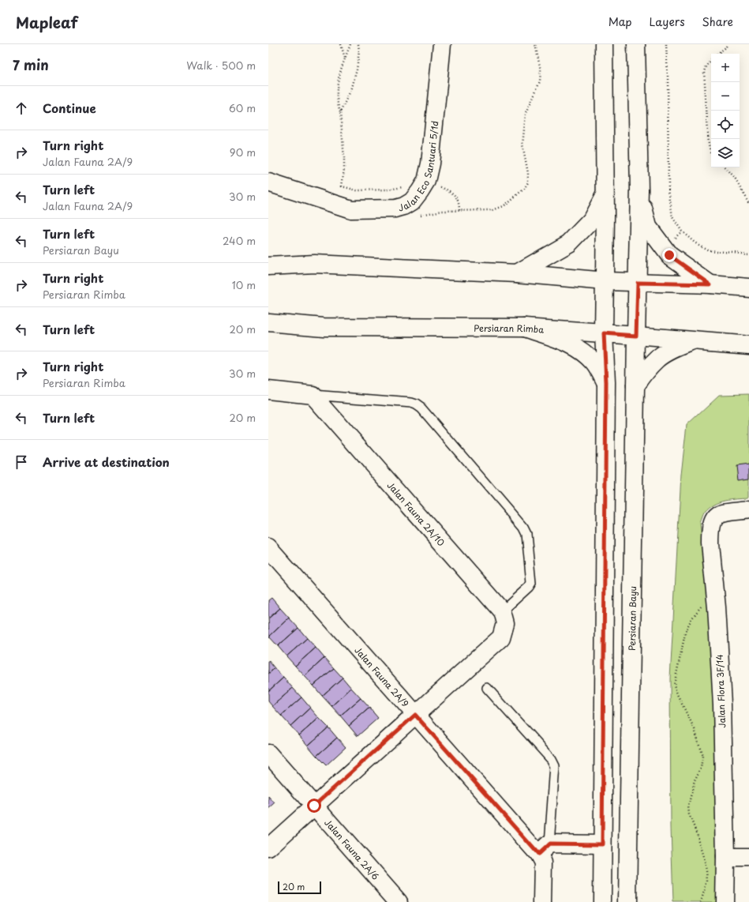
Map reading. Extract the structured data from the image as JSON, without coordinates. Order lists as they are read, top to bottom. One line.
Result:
{"streets":{"street":["Jalan Eco Santuari 5/1d","Persiaran Rimba","Jalan Fauna 2A/10","Persiaran Bayu","Jalan Fauna 2A/9","Jalan Flora 3F/14","Jalan Fauna 2A/6"]},"crossings":[["Persiaran Rimba","Persiaran Bayu"]],"scale_bar":"20 m","page":{"header":"Mapleaf","nav":["Map","Layers","Share"],"heading":["7 min","Walk · 500 m"],"map_buttons":["+","−"],"list":[["Continue","60 m"],["Turn right","Jalan Fauna 2A/9","90 m"],["Turn left","Jalan Fauna 2A/9","30 m"],["Turn left","Persiaran Bayu","240 m"],["Turn right","Persiaran Rimba","10 m"],["Turn left","20 m"],["Turn right","Persiaran Rimba","30 m"],["Turn left","20 m"],"Arrive at destination"],"scale":"20 m"}}
